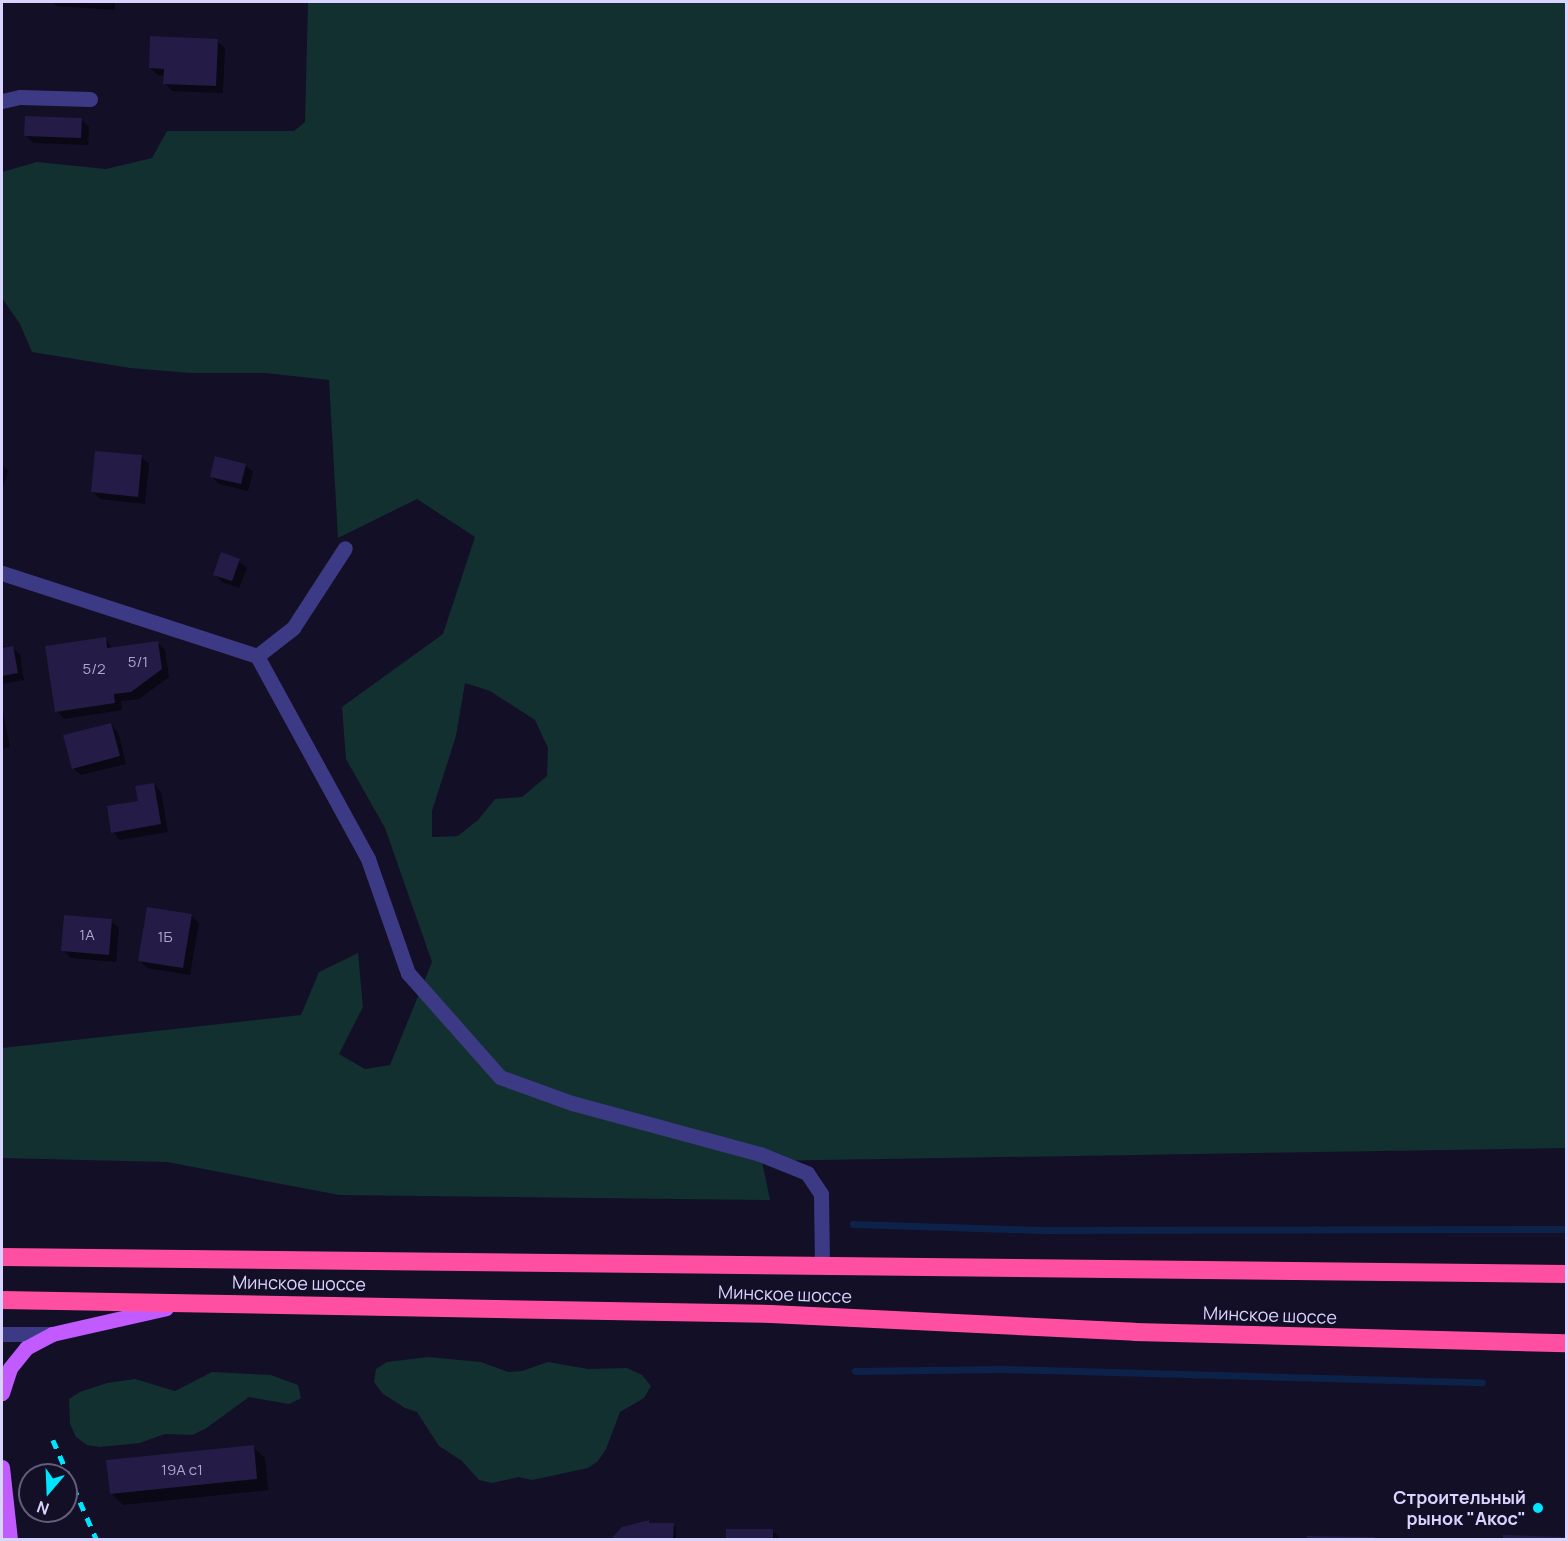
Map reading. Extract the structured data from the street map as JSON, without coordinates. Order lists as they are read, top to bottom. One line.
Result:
{"streets":{"highway":["Минское шоссе"]},"places":["Строительный рынок \"Акос\""],"house_numbers":["5/1","5/2","1А","1Б","19А с1"],"north":"bottom"}
